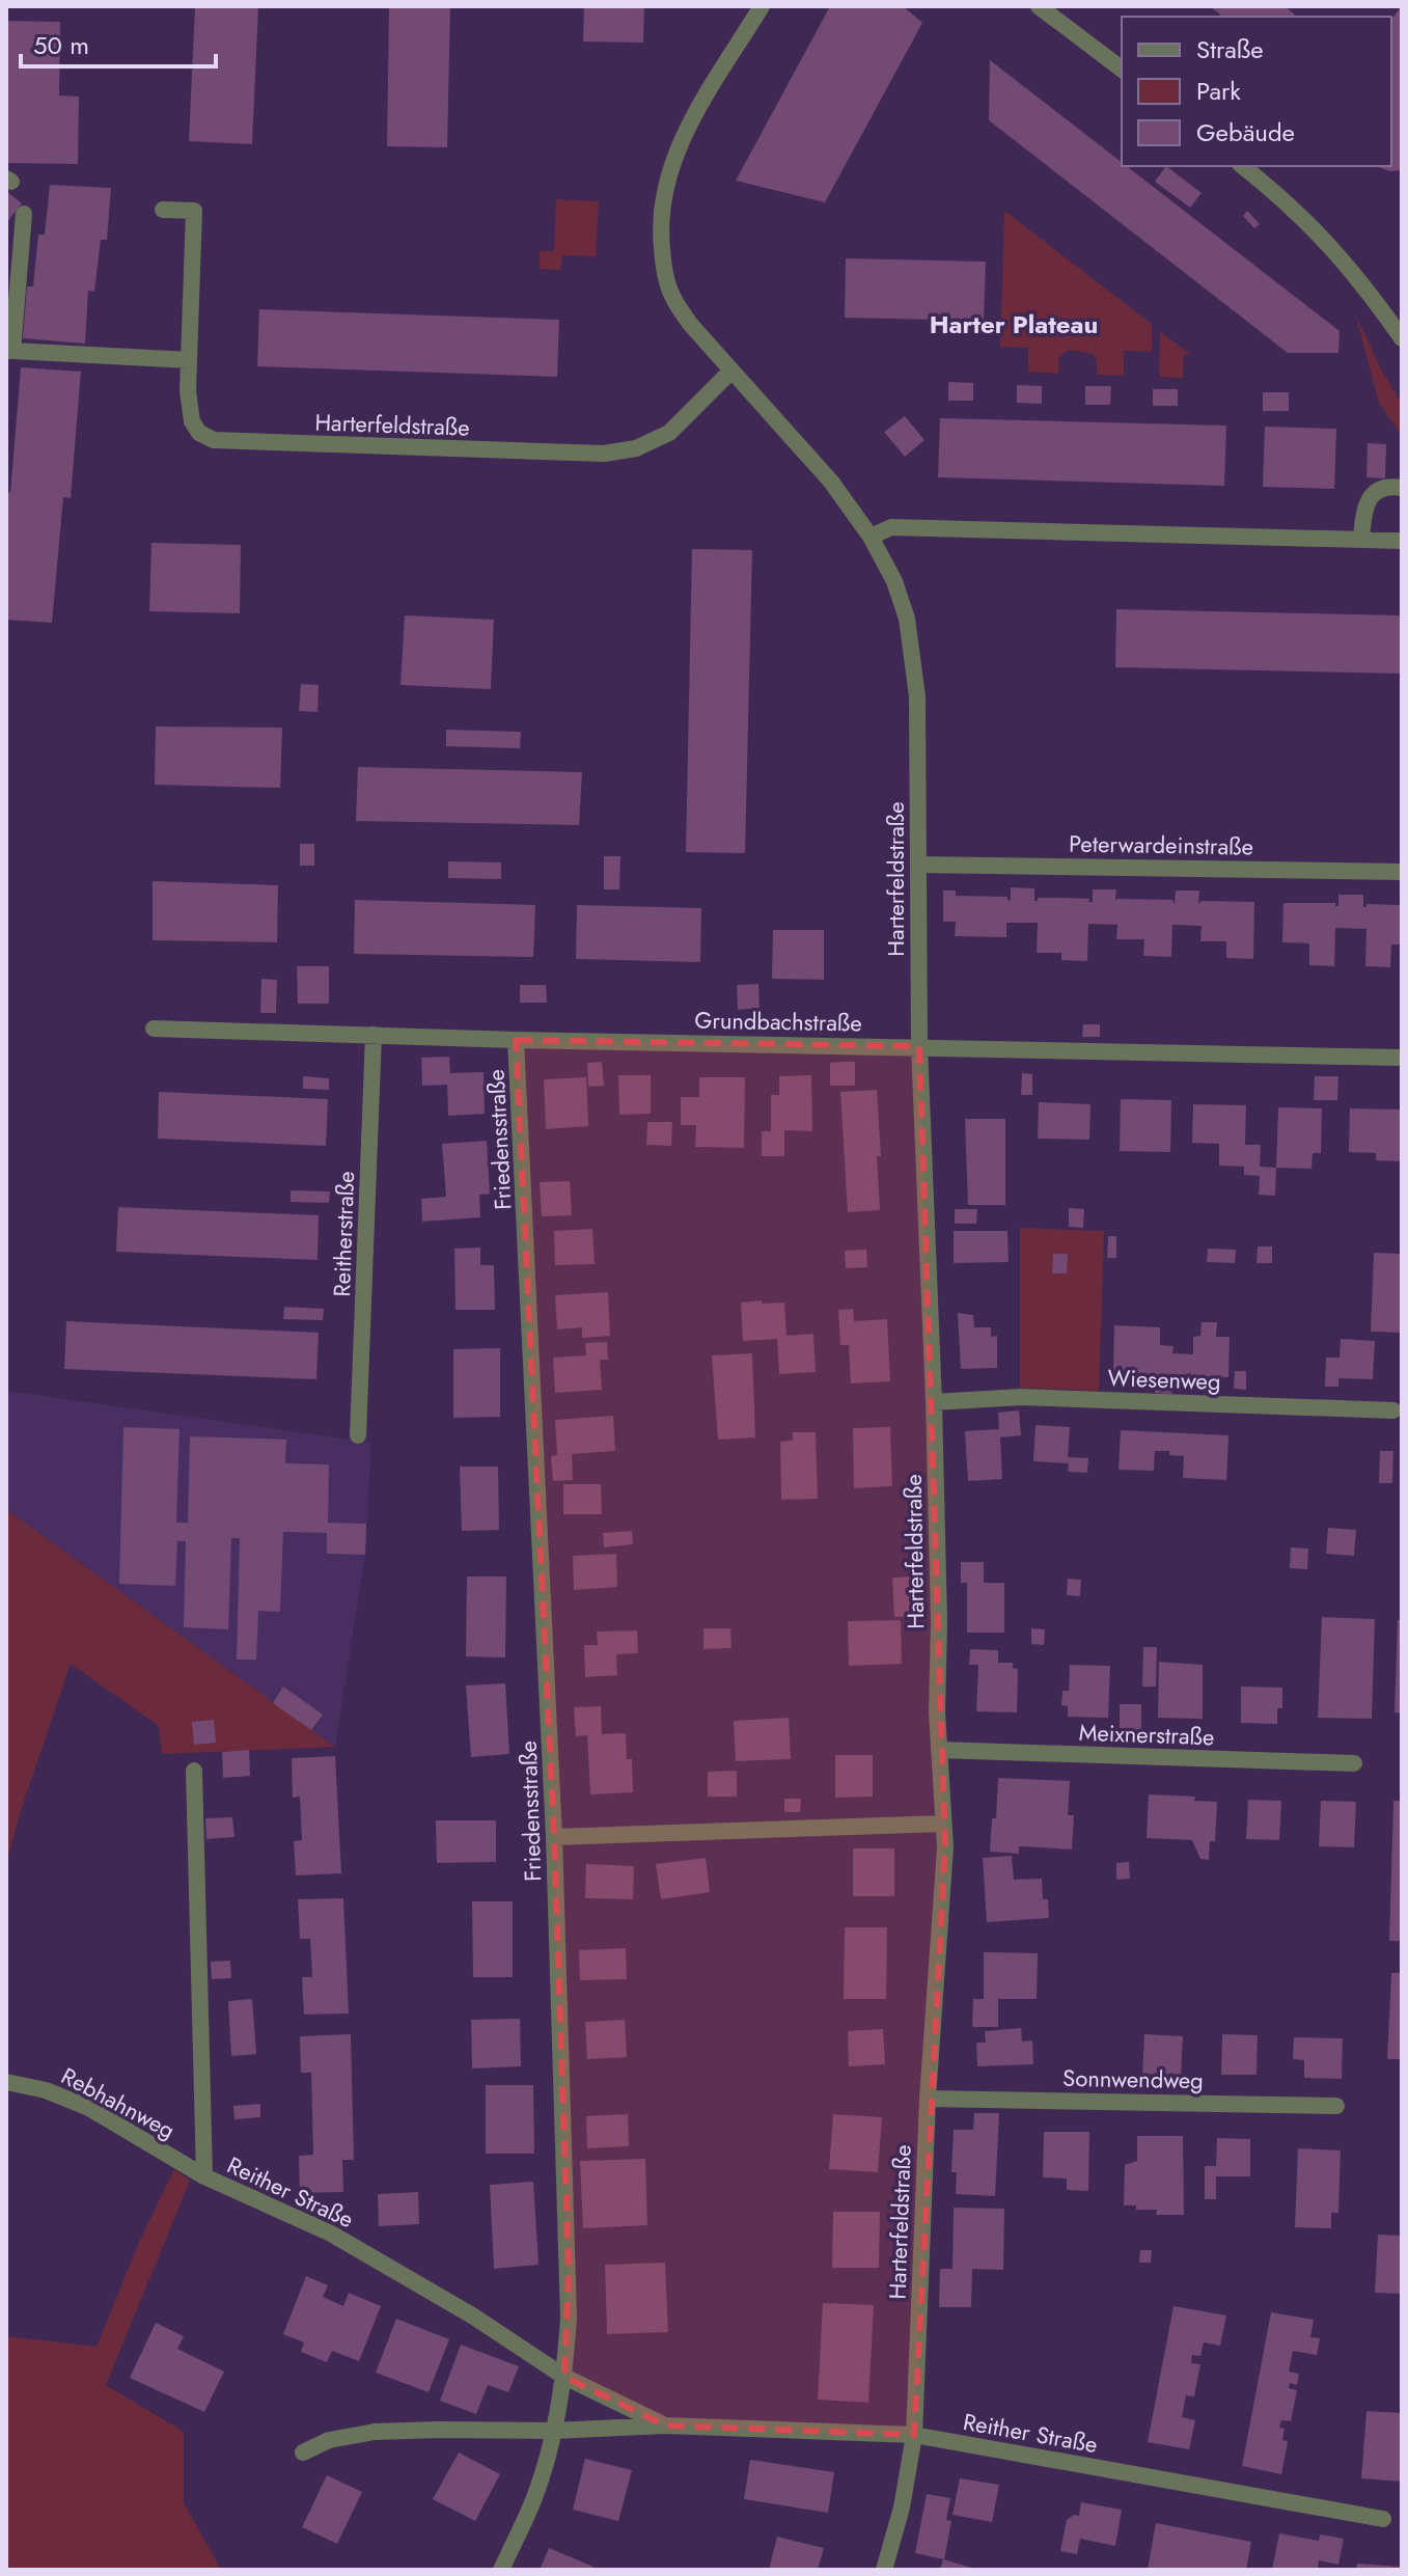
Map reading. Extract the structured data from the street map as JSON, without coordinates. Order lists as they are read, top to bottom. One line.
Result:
{"streets":{"street":["Harterfeldstraße","Peterwardeinstraße","Grundbachstraße","Friedensstraße","Reitherstraße","Wiesenweg","Meixnerstraße","Sonnwendweg","Rebhahnweg","Reither Straße"]},"crossings":[["Harterfeldstraße","Peterwardeinstraße"],["Harterfeldstraße","Grundbachstraße"],["Harterfeldstraße","Wiesenweg"],["Harterfeldstraße","Meixnerstraße"],["Harterfeldstraße","Sonnwendweg"],["Harterfeldstraße","Reither Straße"],["Grundbachstraße","Friedensstraße"],["Grundbachstraße","Reitherstraße"],["Friedensstraße","Reither Straße"],["Rebhahnweg","Reither Straße"]],"districts":["Harter Plateau"],"legend":["Straße","Park","Gebäude"],"scale_bar":"50 m"}
